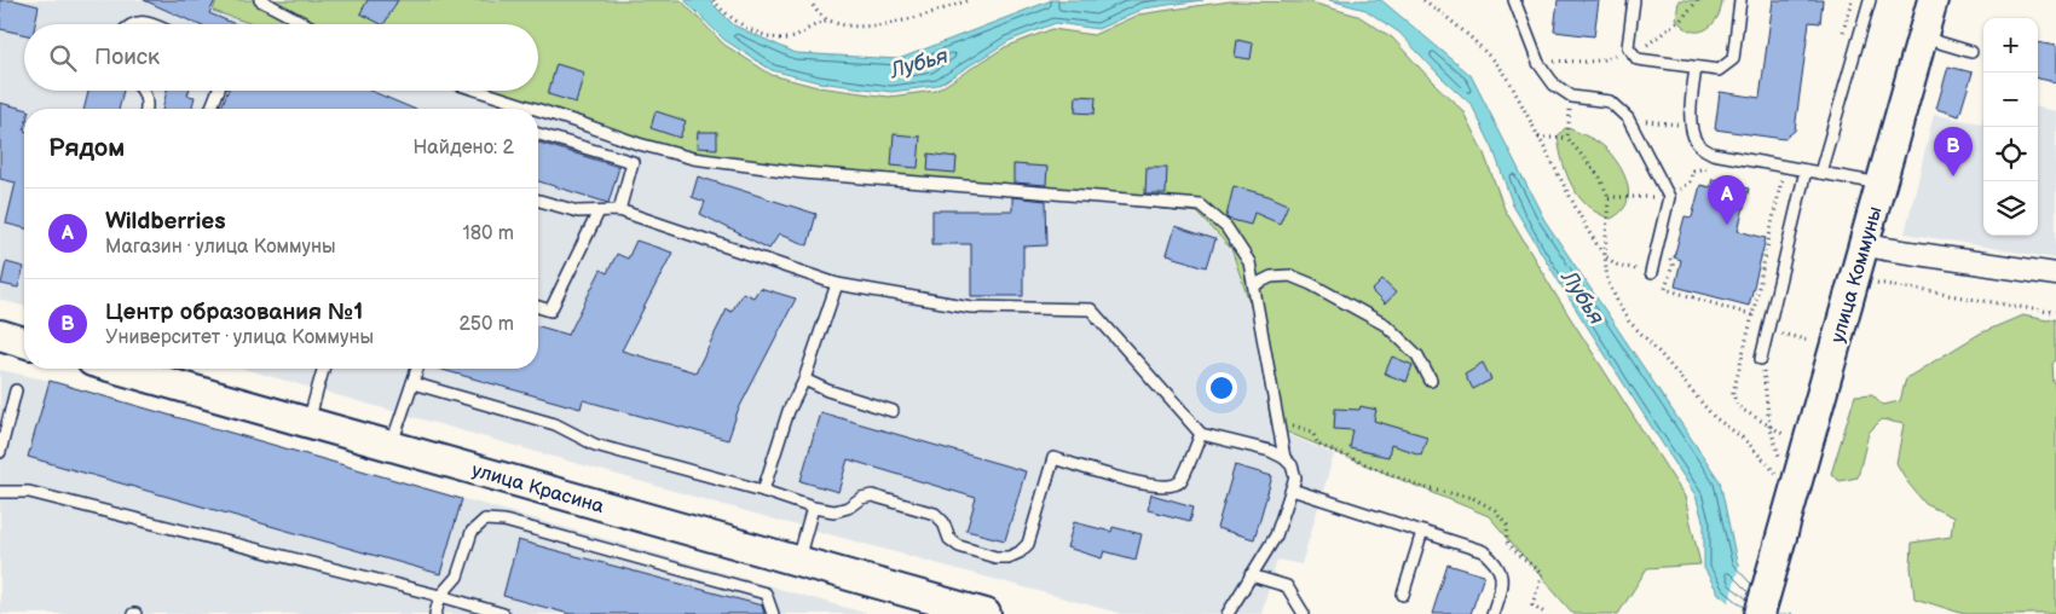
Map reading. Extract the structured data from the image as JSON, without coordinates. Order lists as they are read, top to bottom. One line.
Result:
{"streets":{"main road":["улица Коммуны","улица Красина"]},"water":["Лубья"],"page":{"map_buttons":["+","−"],"search":"Поиск","heading":["Рядом","Найдено: 2"],"pins":["B","A"],"list":[{"mark":"A","name":"Wildberries","note":"Магазин · улица Коммуны","value":"180 m"},{"mark":"B","name":"Центр образования №1","note":"Университет · улица Коммуны","value":"250 m"}]}}
